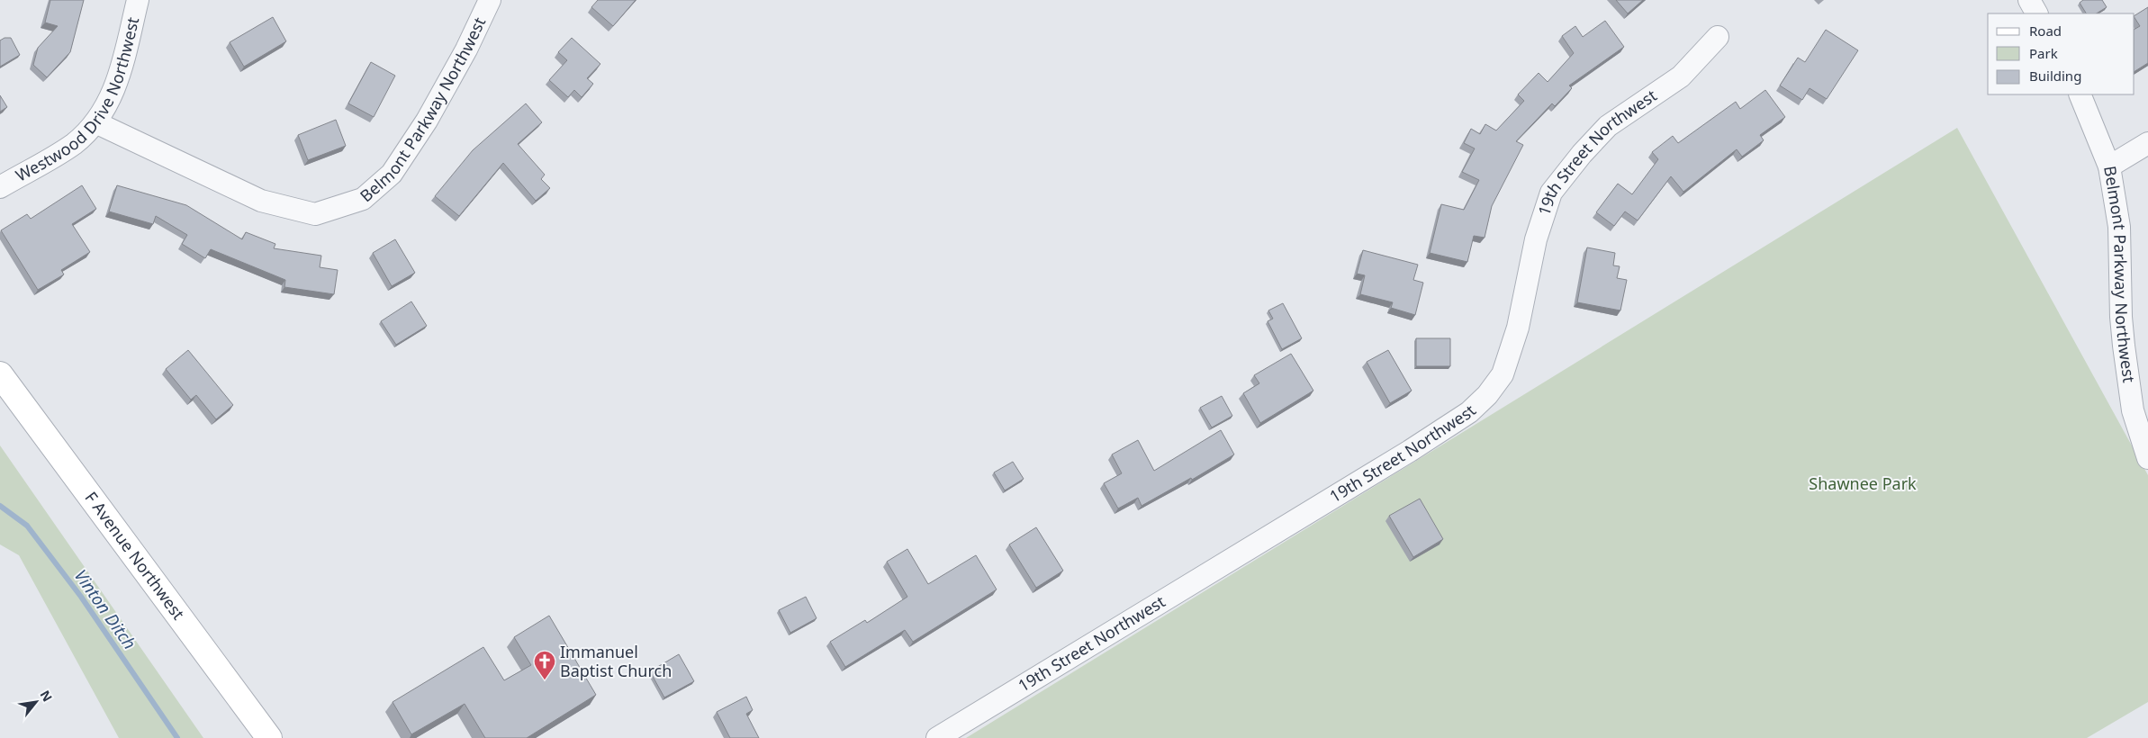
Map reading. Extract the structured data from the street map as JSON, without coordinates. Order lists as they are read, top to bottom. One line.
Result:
{"streets":{"main road":["F Avenue Northwest"],"street":["Westwood Drive Northwest","Belmont Parkway Northwest","19th Street Northwest"]},"crossings":[["Westwood Drive Northwest","Belmont Parkway Northwest"]],"water":["Vinton Ditch"],"parks":["Shawnee Park"],"places":{"church":["Immanuel Baptist Church"]},"legend":["Road","Park","Building"],"north":"top right"}
